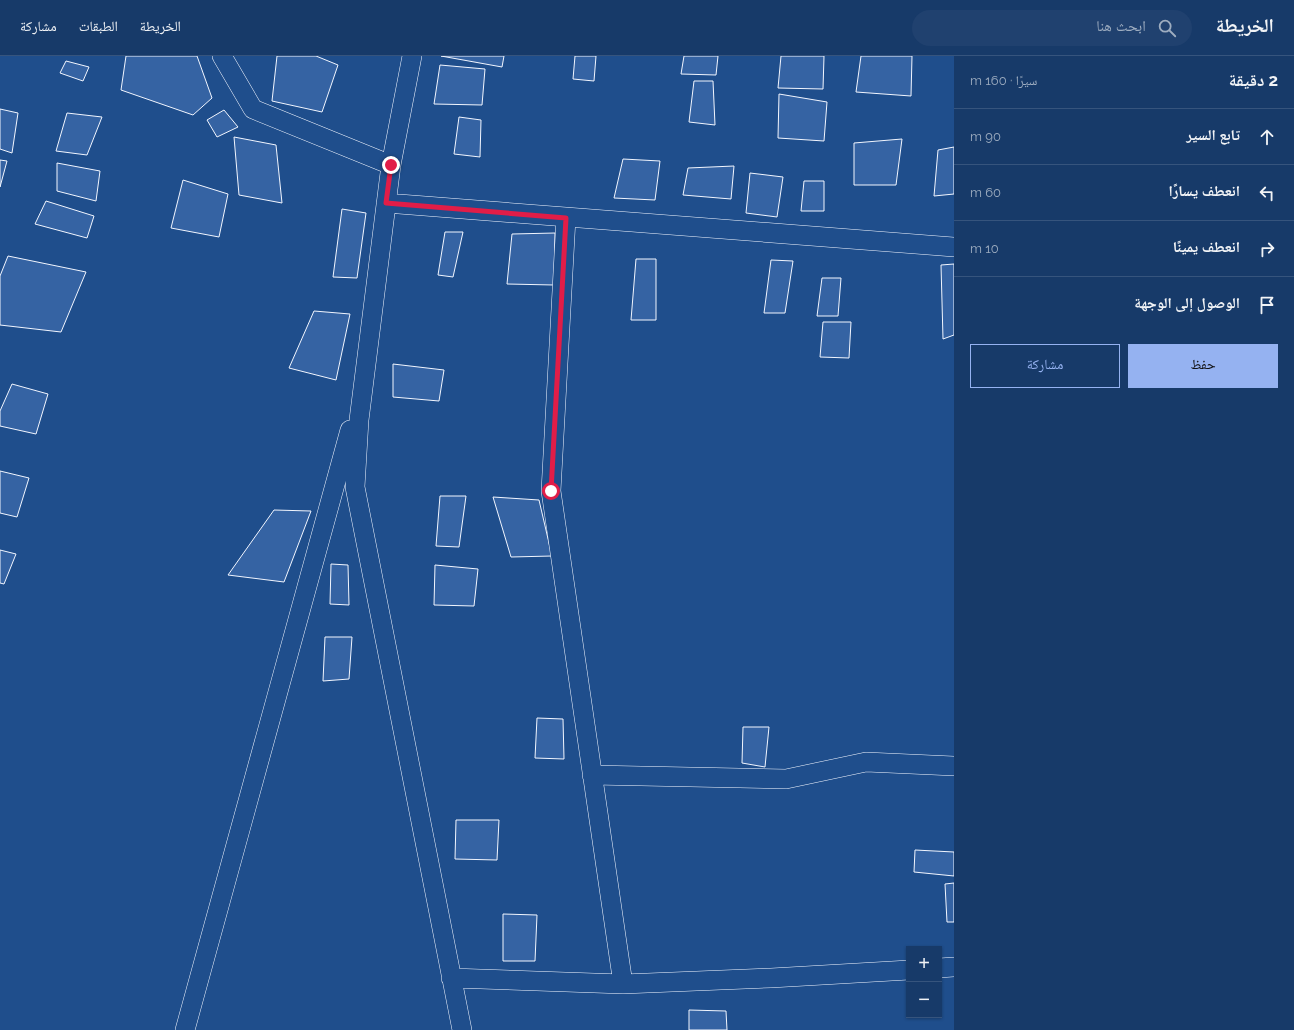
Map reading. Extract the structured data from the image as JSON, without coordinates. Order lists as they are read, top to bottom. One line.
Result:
{"page":{"header":"الخريطة","search":"ابحث هنا","nav":["الخريطة","الطبقات","مشاركة"],"heading":["2 دقيقة","سيرًا · 160 m"],"list":[["تابع السير","90 m"],["انعطف يسارًا","60 m"],["انعطف يمينًا","10 m"],"الوصول إلى الوجهة"],"buttons":["حفظ","مشاركة"],"map_buttons":["+","−"]}}
